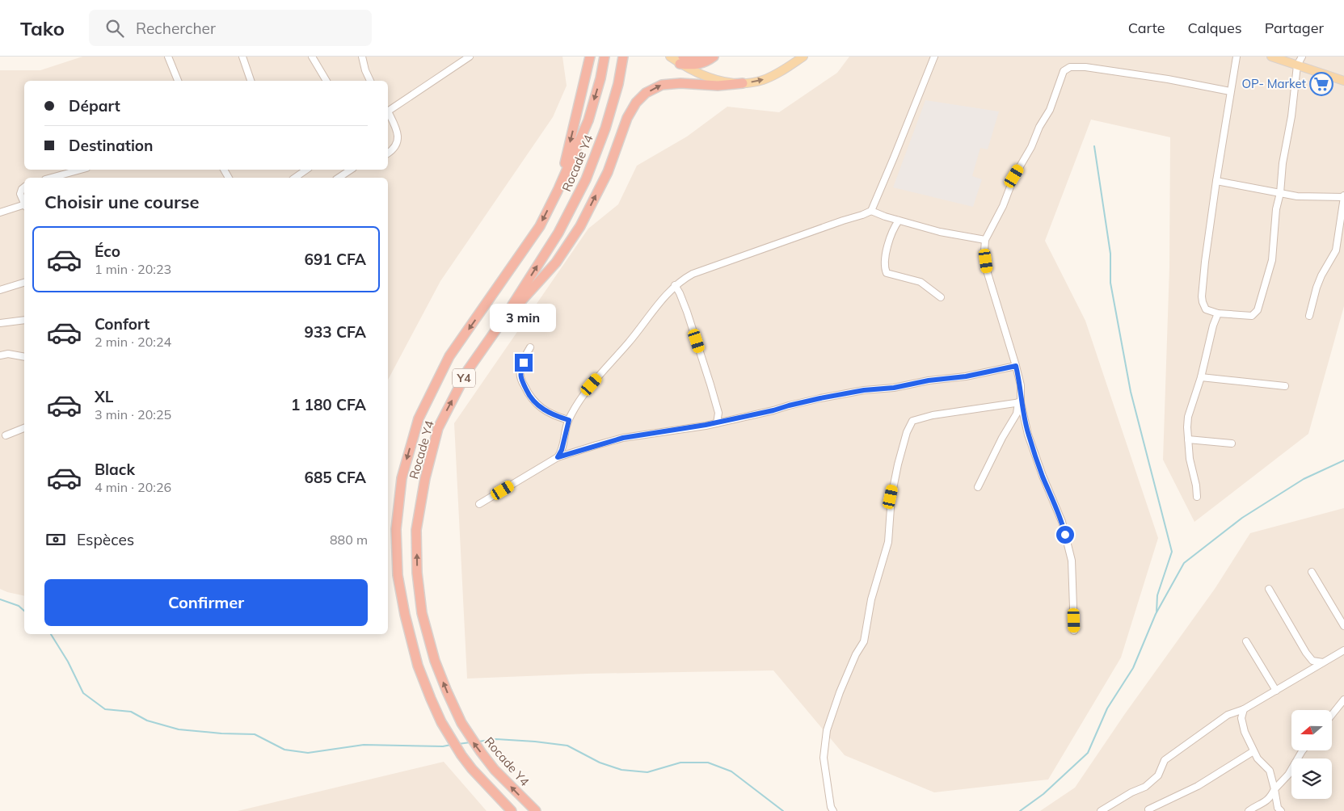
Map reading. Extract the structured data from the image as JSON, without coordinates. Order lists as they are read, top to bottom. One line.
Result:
{"streets":{"highway":["Rocade Y4","Y4"]},"places":{"supermarket":["OP- Market"]},"north":"left","page":{"header":"Tako","search":"Rechercher","nav":["Carte","Calques","Partager"],"banner":["Départ","Destination"],"heading":"Choisir une course","list":[{"name":"Éco","note":"1 min · 20:23","value":"691 CFA"},{"name":"Confort","note":"2 min · 20:24","value":"933 CFA"},{"name":"XL","note":"3 min · 20:25","value":"1 180 CFA"},{"name":"Black","note":"4 min · 20:26","value":"685 CFA"}],"bubble":"3 min","pay":["Espèces","880 m"],"buttons":"Confirmer"}}
